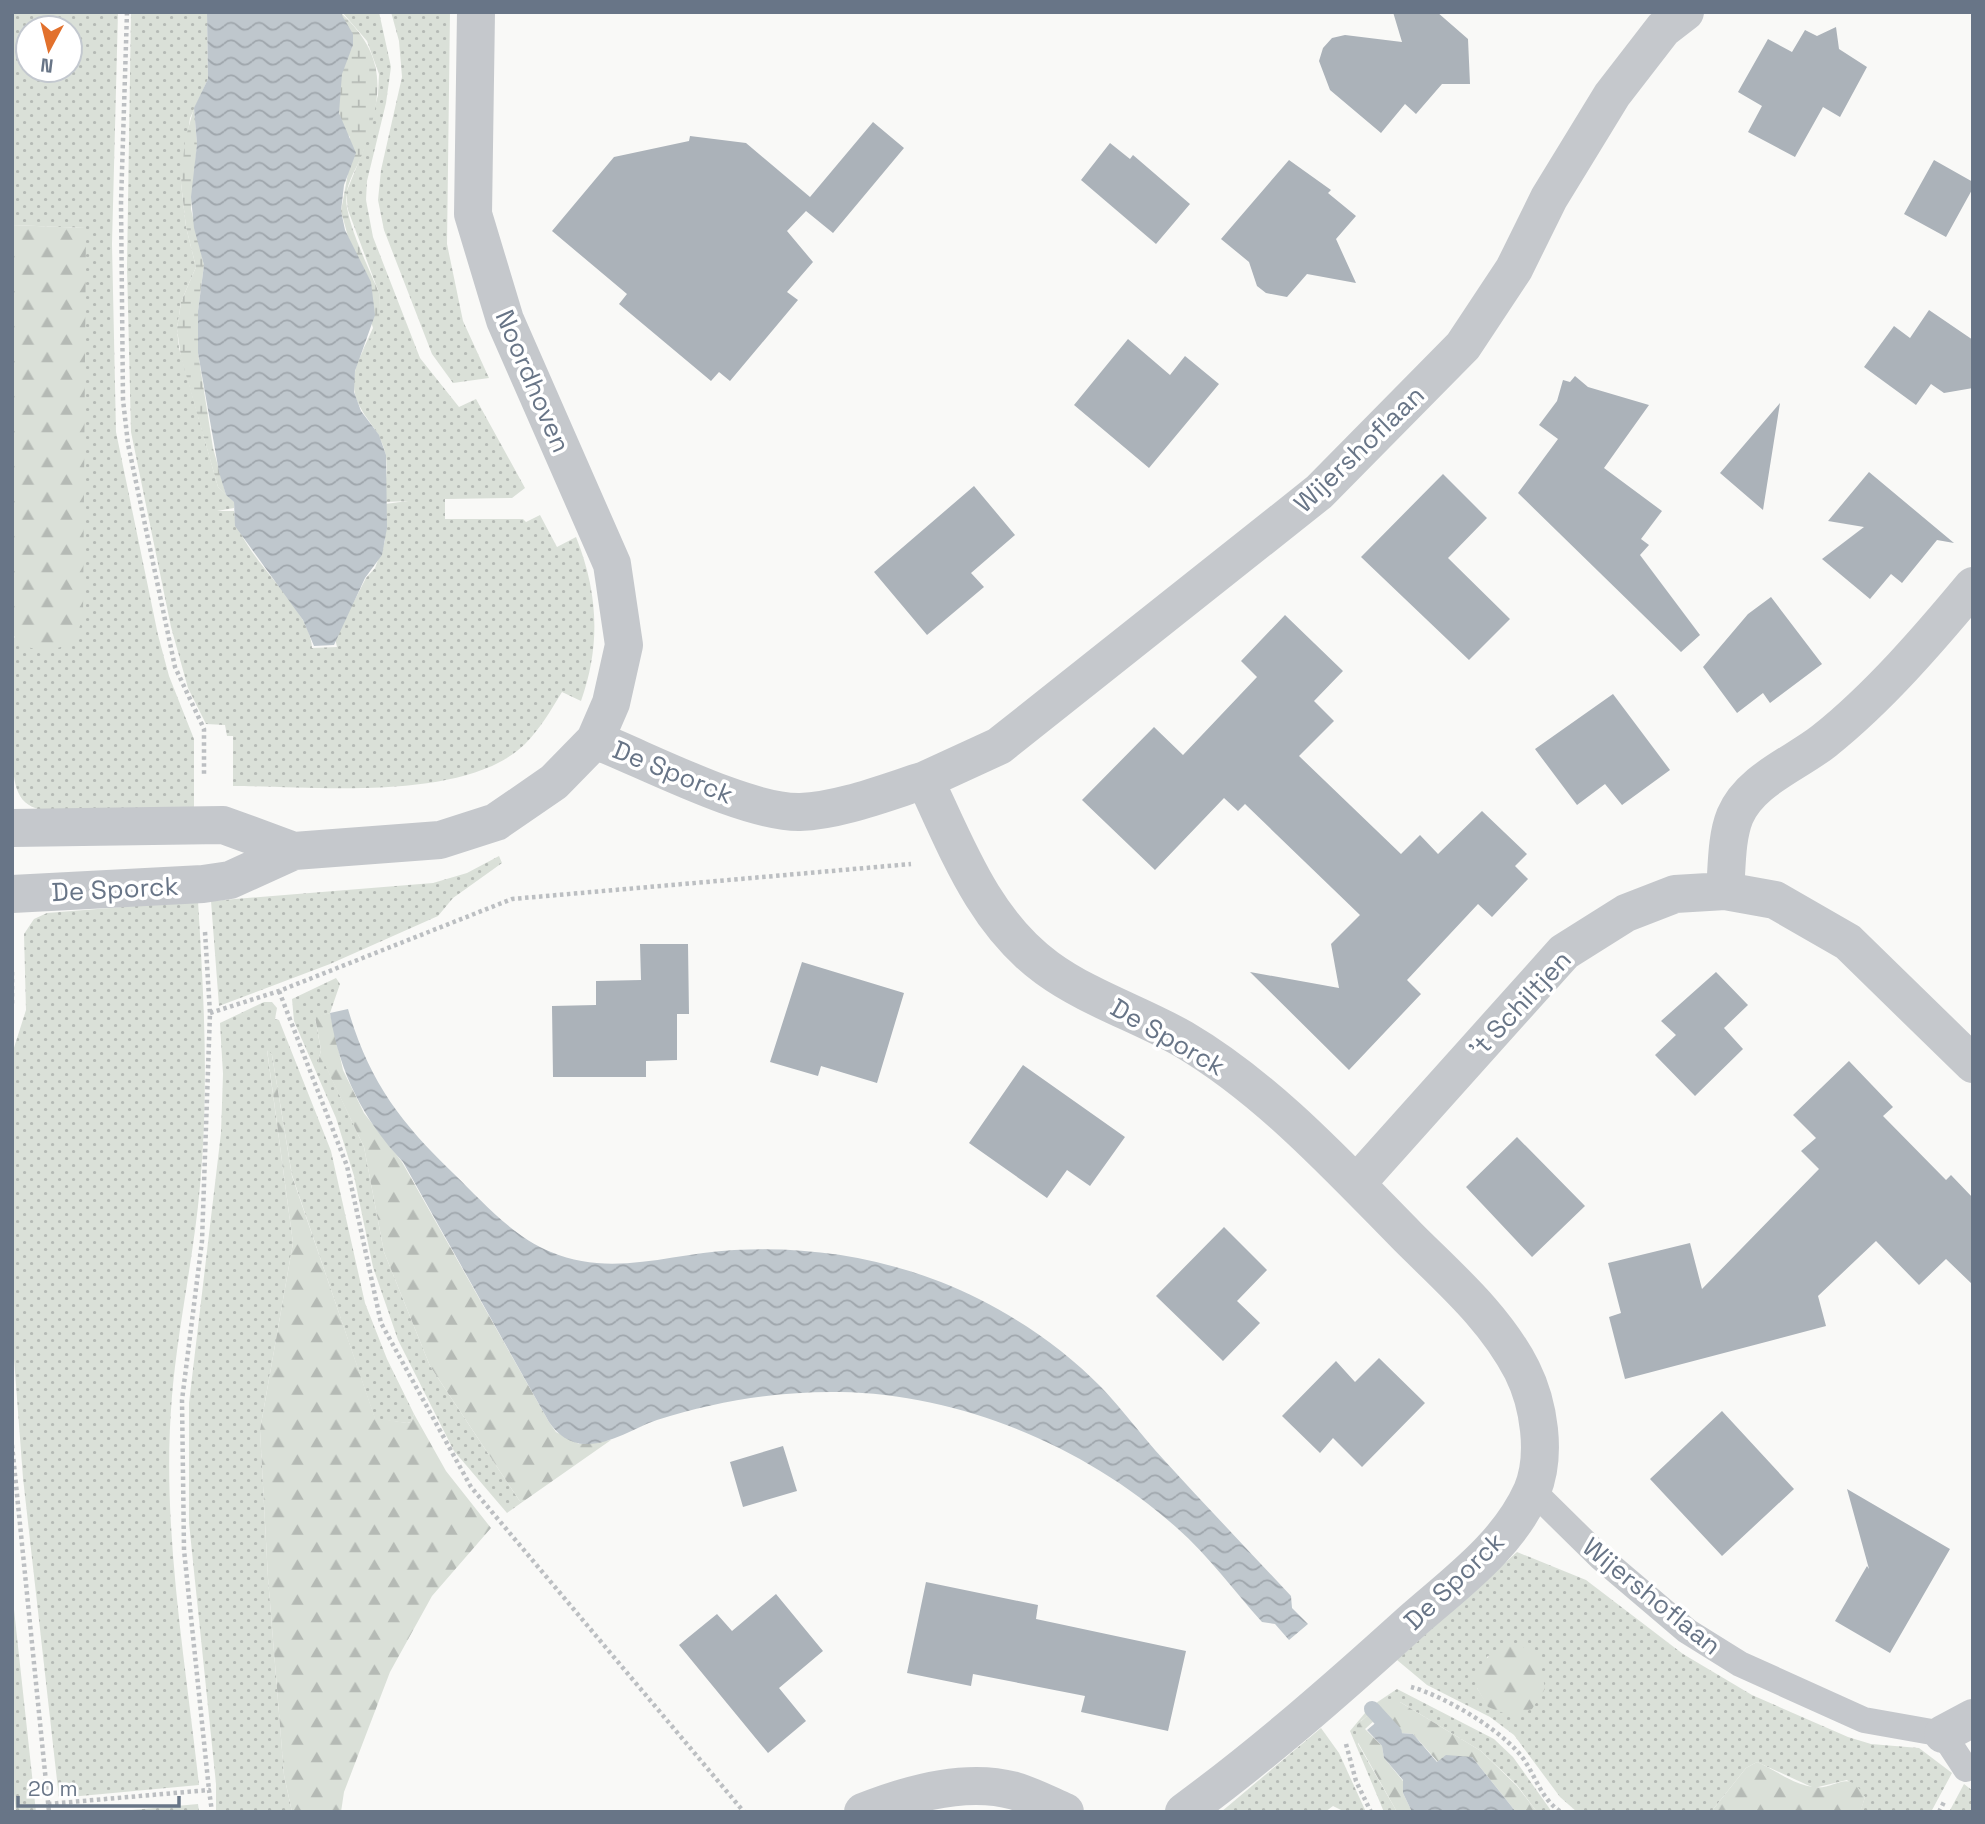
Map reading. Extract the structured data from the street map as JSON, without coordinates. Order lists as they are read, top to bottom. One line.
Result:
{"streets":{"street":["Noordhoven","Wijershoflaan","De Sporck","'t Schiltjen"]},"crossings":[["Noordhoven","De Sporck"],["Wijershoflaan","De Sporck"],["De Sporck","'t Schiltjen"]],"scale_bar":"20 m","north":"bottom"}
